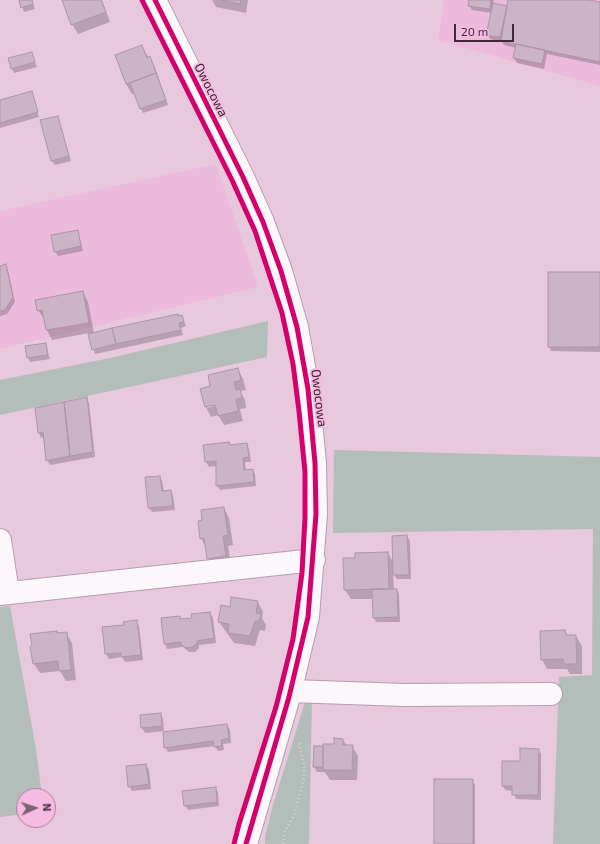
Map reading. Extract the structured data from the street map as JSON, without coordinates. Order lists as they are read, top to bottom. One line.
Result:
{"streets":{"street":["Owocowa"]},"scale_bar":"20 m","north":"right"}
